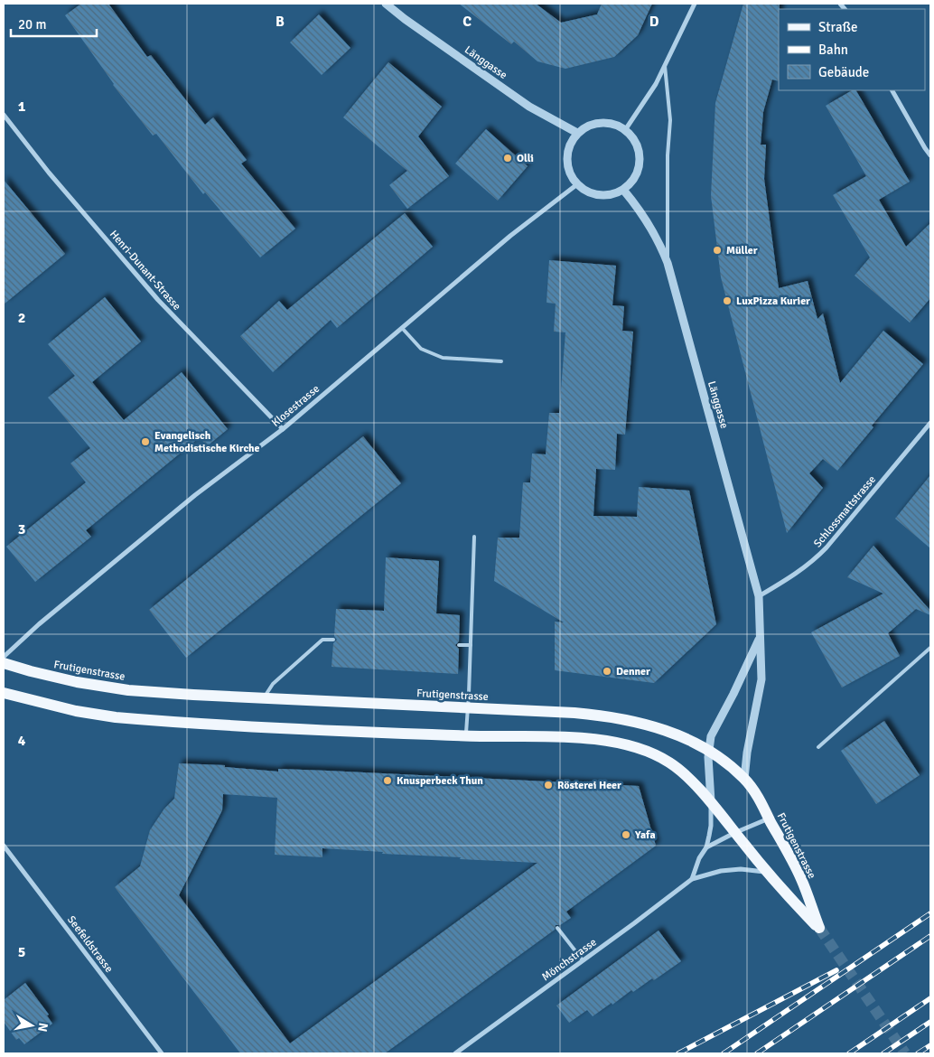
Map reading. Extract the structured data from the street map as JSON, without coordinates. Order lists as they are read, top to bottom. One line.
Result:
{"streets":{"main road":["Frutigenstrasse"],"street":["Länggasse","Henri-Dunant-Strasse","Klosestrasse","Schlossmattstrasse","Seefeldstrasse","Mönchstrasse"]},"crossings":[["Länggasse","Klosestrasse"],["Länggasse","Schlossmattstrasse"],["Länggasse","Frutigenstrasse"],["Henri-Dunant-Strasse","Klosestrasse"],["Frutigenstrasse","Mönchstrasse"]],"places":["Olli","Müller","LuxPizza Kurier","Evangelisch Methodistische Kirche","Denner","Knusperbeck Thun","Rösterei Heer","Yafa"],"legend":["Straße","Bahn","Gebäude"],"scale_bar":"20 m","north":"right","grid":{"columns":["B","C","D"],"rows":["1","2","3","4","5"]}}
